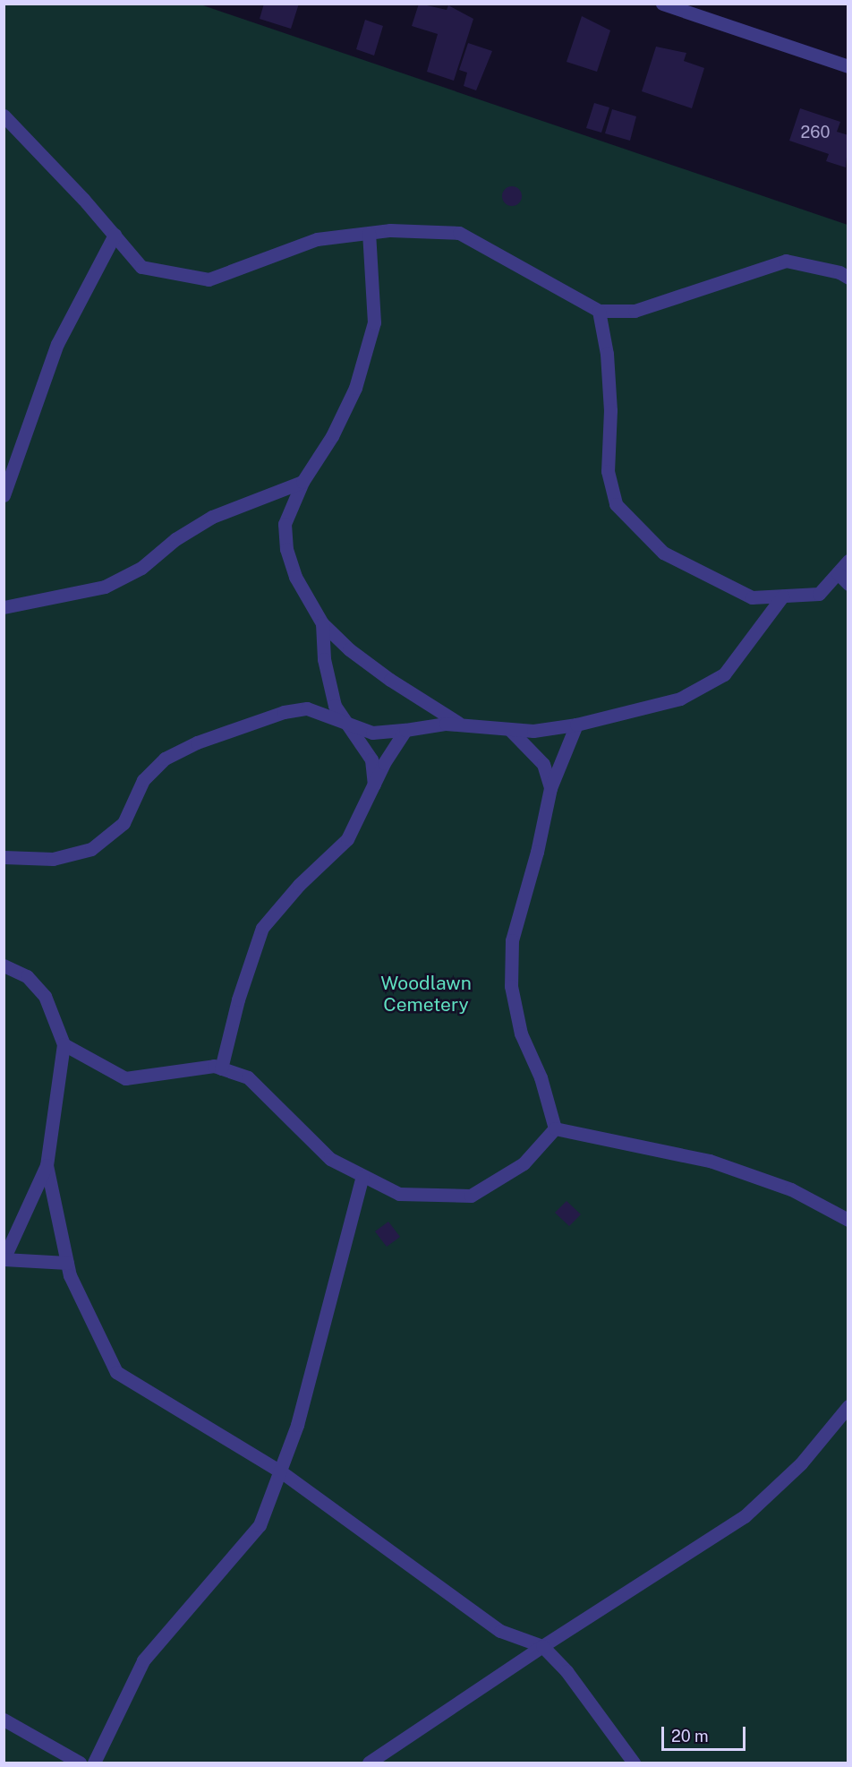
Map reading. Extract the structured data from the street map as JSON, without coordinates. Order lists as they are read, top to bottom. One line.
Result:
{"parks":["Woodlawn Cemetery"],"house_numbers":["260"],"scale_bar":"20 m"}
